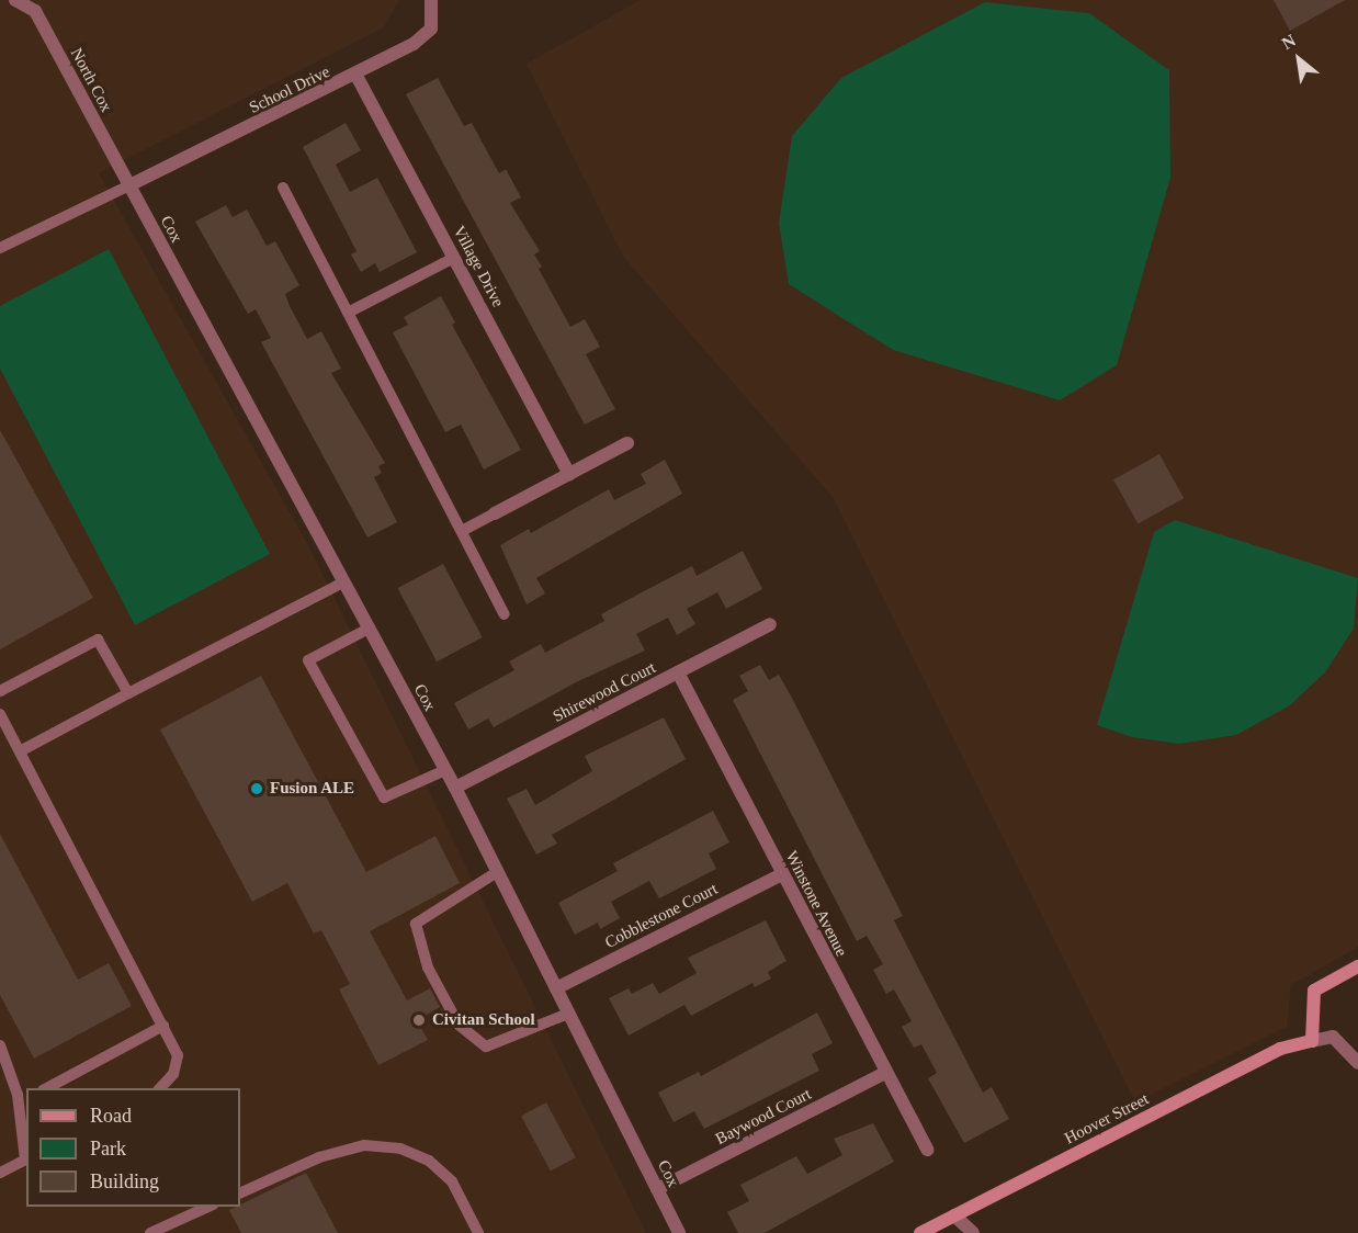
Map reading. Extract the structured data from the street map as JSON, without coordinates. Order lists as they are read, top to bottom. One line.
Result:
{"streets":{"street":["North Cox","School Drive","Cox","Village Drive","Shirewood Court","Winstone Avenue","Cobblestone Court","Baywood Court","Hoover Street"]},"crossings":[["North Cox","School Drive"],["North Cox","Cox"],["School Drive","Cox"],["School Drive","Village Drive"],["Cox","Shirewood Court"],["Cox","Cobblestone Court"],["Cox","Baywood Court"],["Shirewood Court","Winstone Avenue"],["Winstone Avenue","Cobblestone Court"],["Winstone Avenue","Baywood Court"]],"places":["Fusion ALE","Civitan School"],"legend":["Road","Park","Building"],"north":"top left"}
